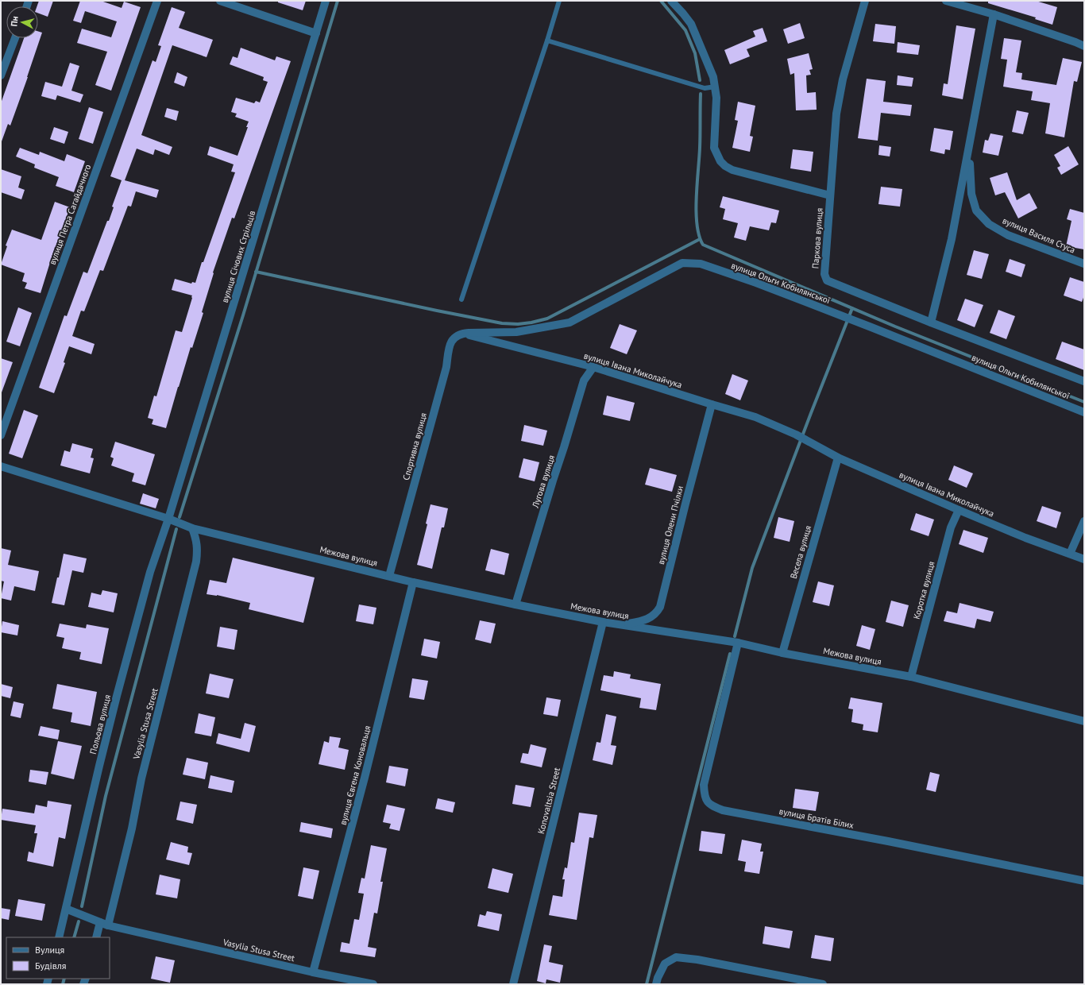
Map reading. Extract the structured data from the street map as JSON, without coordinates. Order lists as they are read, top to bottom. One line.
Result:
{"streets":{"street":["вулиця Петра Сагайдачного","вулиця Василя Стуса","Паркова вулиця","вулиця Січових Стрільців","вулиця Ольги Кобилянської","вулиця Івана Миколайчука","Спортивна вулиця","Лугова вулиця","вулиця Олени Пчілки","Весела вулиця","Межова вулиця","Коротка вулиця","Vasylia Stusa Street","Польова вулиця","вулиця Євгена Коновальця","Konovaltsia Street","вулиця Братів Білих"]},"crossings":[["вулиця Василя Стуса","Паркова вулиця"],["вулиця Січових Стрільців","Межова вулиця"],["вулиця Січових Стрільців","Польова вулиця"],["вулиця Ольги Кобилянської","вулиця Івана Миколайчука"],["вулиця Ольги Кобилянської","Спортивна вулиця"],["вулиця Івана Миколайчука","Спортивна вулиця"],["вулиця Івана Миколайчука","Лугова вулиця"],["вулиця Івана Миколайчука","вулиця Олени Пчілки"],["вулиця Івана Миколайчука","Весела вулиця"],["вулиця Івана Миколайчука","Коротка вулиця"],["Спортивна вулиця","Межова вулиця"],["Лугова вулиця","Межова вулиця"],["вулиця Олени Пчілки","Межова вулиця"],["Весела вулиця","Межова вулиця"],["Межова вулиця","Коротка вулиця"],["Межова вулиця","Vasylia Stusa Street"],["Межова вулиця","Польова вулиця"],["Межова вулиця","вулиця Євгена Коновальця"],["Межова вулиця","Konovaltsia Street"],["Межова вулиця","вулиця Братів Білих"],["Vasylia Stusa Street","Польова вулиця"],["Vasylia Stusa Street","вулиця Євгена Коновальця"]],"legend":["Вулиця","Будівля"],"north":"left"}
